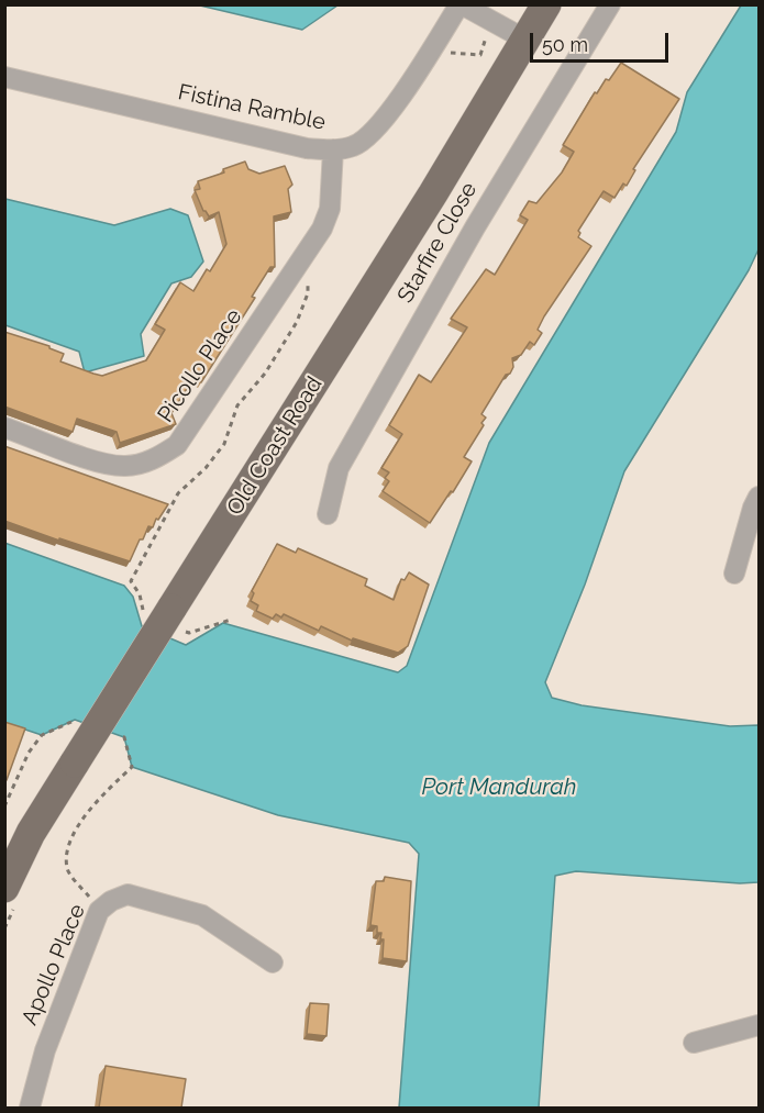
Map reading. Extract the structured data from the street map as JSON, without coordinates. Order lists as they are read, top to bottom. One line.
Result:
{"streets":{"main road":["Old Coast Road"],"street":["Fistina Ramble","Starfire Close","Picollo Place","Apollo Place"]},"crossings":[["Fistina Ramble","Picollo Place"],["Fistina Ramble","Old Coast Road"]],"water":["Port Mandurah"],"scale_bar":"50 m"}
